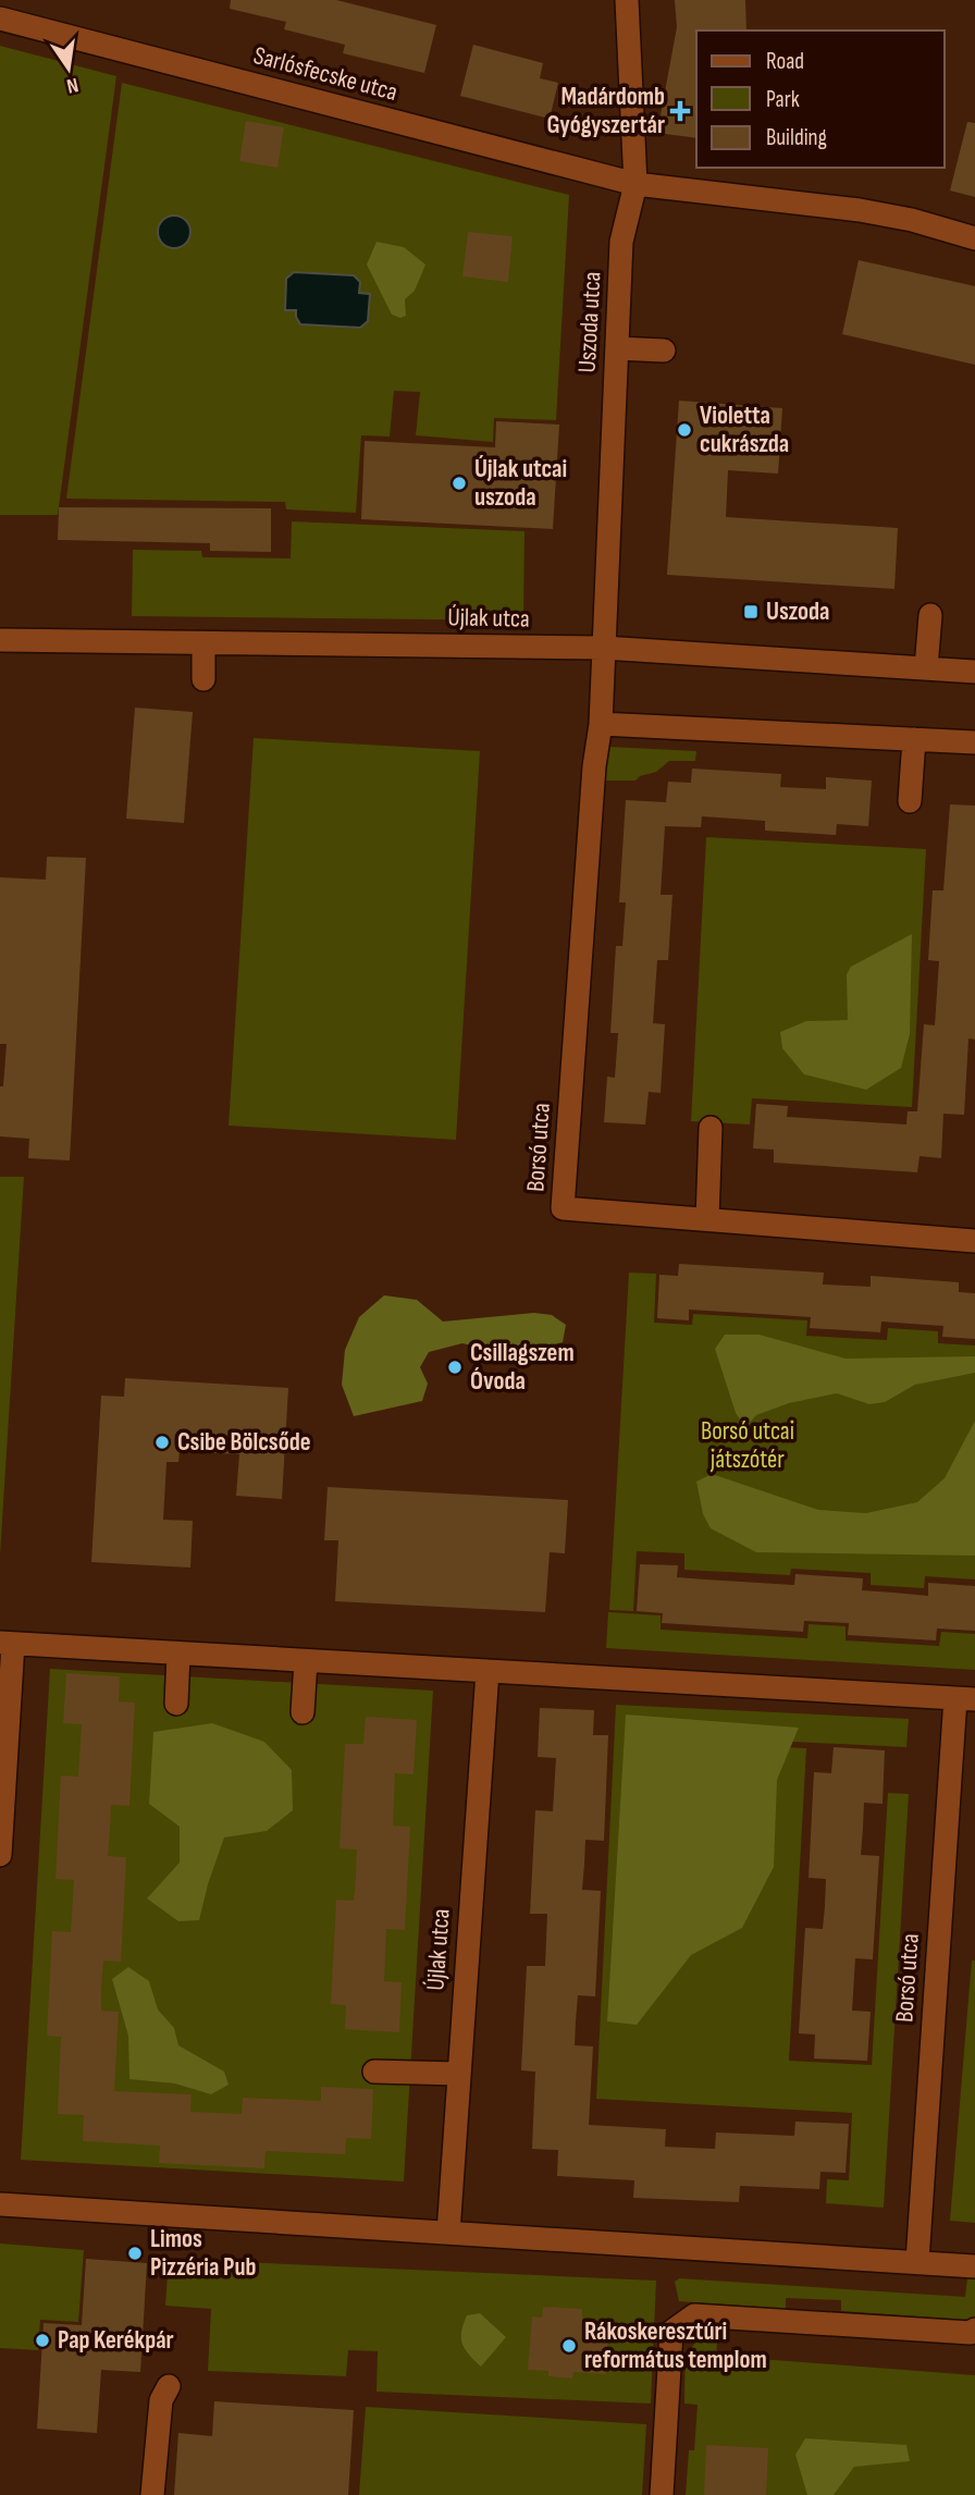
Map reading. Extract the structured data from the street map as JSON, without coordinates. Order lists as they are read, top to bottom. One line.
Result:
{"streets":{"street":["Sarlósfecske utca","Uszoda utca","Újlak utca","Borsó utca"]},"crossings":[["Sarlósfecske utca","Uszoda utca"],["Uszoda utca","Újlak utca"],["Uszoda utca","Borsó utca"],["Újlak utca","Borsó utca"]],"parks":["Borsó utcai játszótér"],"places":{"health":["Madárdomb Gyógyszertár"],"other":["Violetta cukrászda","Újlak utcai uszoda","Csillagszem Óvoda","Csibe Bölcsőde","Limos Pizzéria Pub","Pap Kerékpár","Rákoskeresztúri református templom"],"transit":["Uszoda"]},"legend":["Road","Park","Building"],"north":"bottom"}
